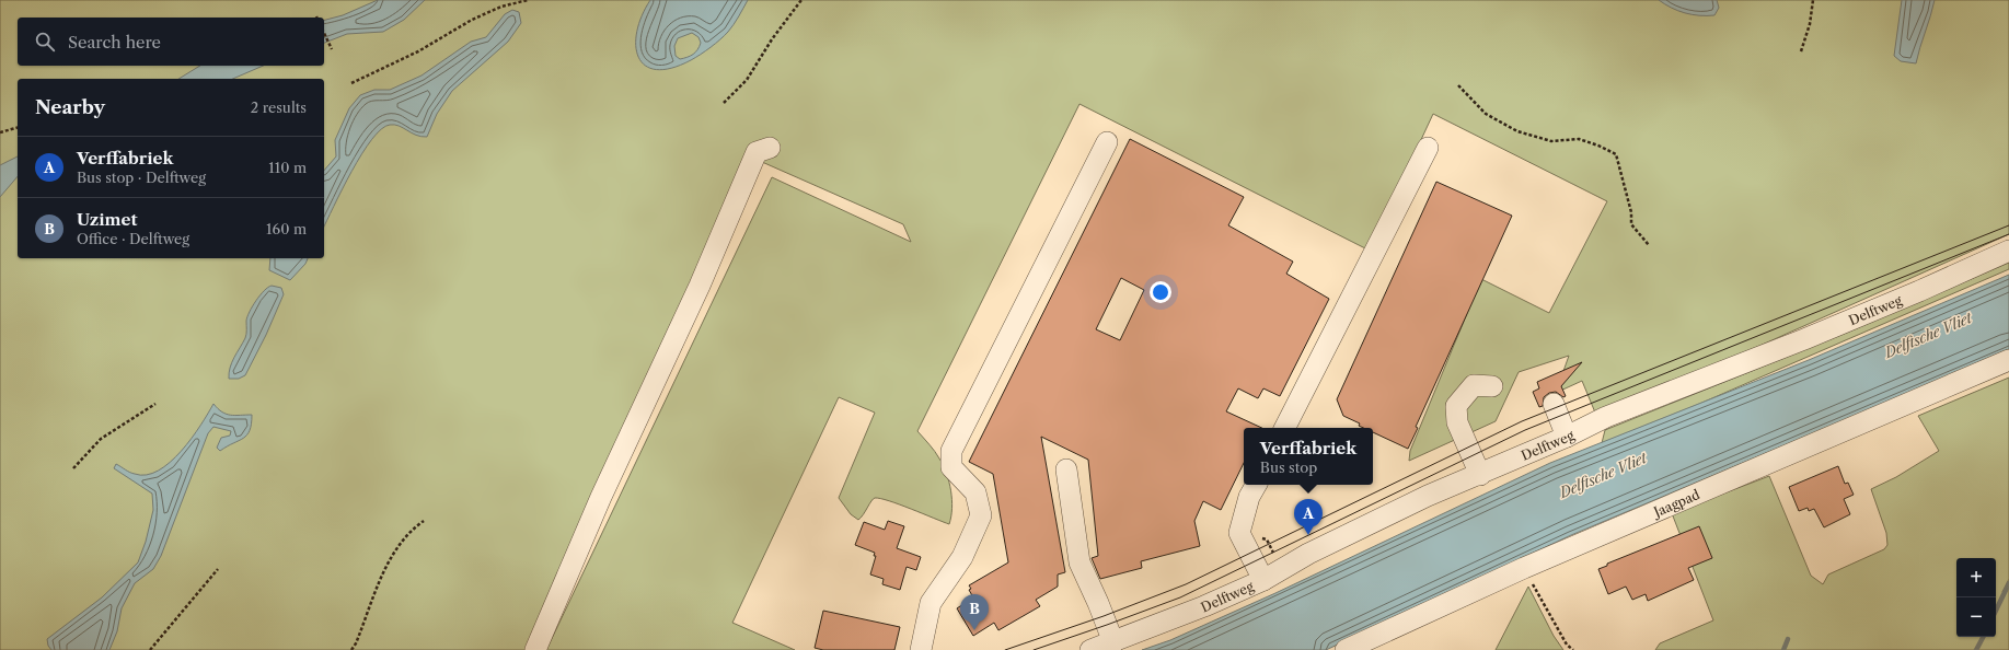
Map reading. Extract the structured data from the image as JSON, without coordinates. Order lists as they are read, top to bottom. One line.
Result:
{"streets":{"street":["Delftweg","Jaagpad"]},"water":["Delftsche Vliet"],"page":{"search":"Search here","heading":["Nearby","2 results"],"list":[{"mark":"A","name":"Verffabriek","note":"Bus stop · Delftweg","value":"110 m"},{"mark":"B","name":"Uzimet","note":"Office · Delftweg","value":"160 m"}],"popup":["Verffabriek","Bus stop"],"pins":["A","B"],"map_buttons":["+","−"]}}
